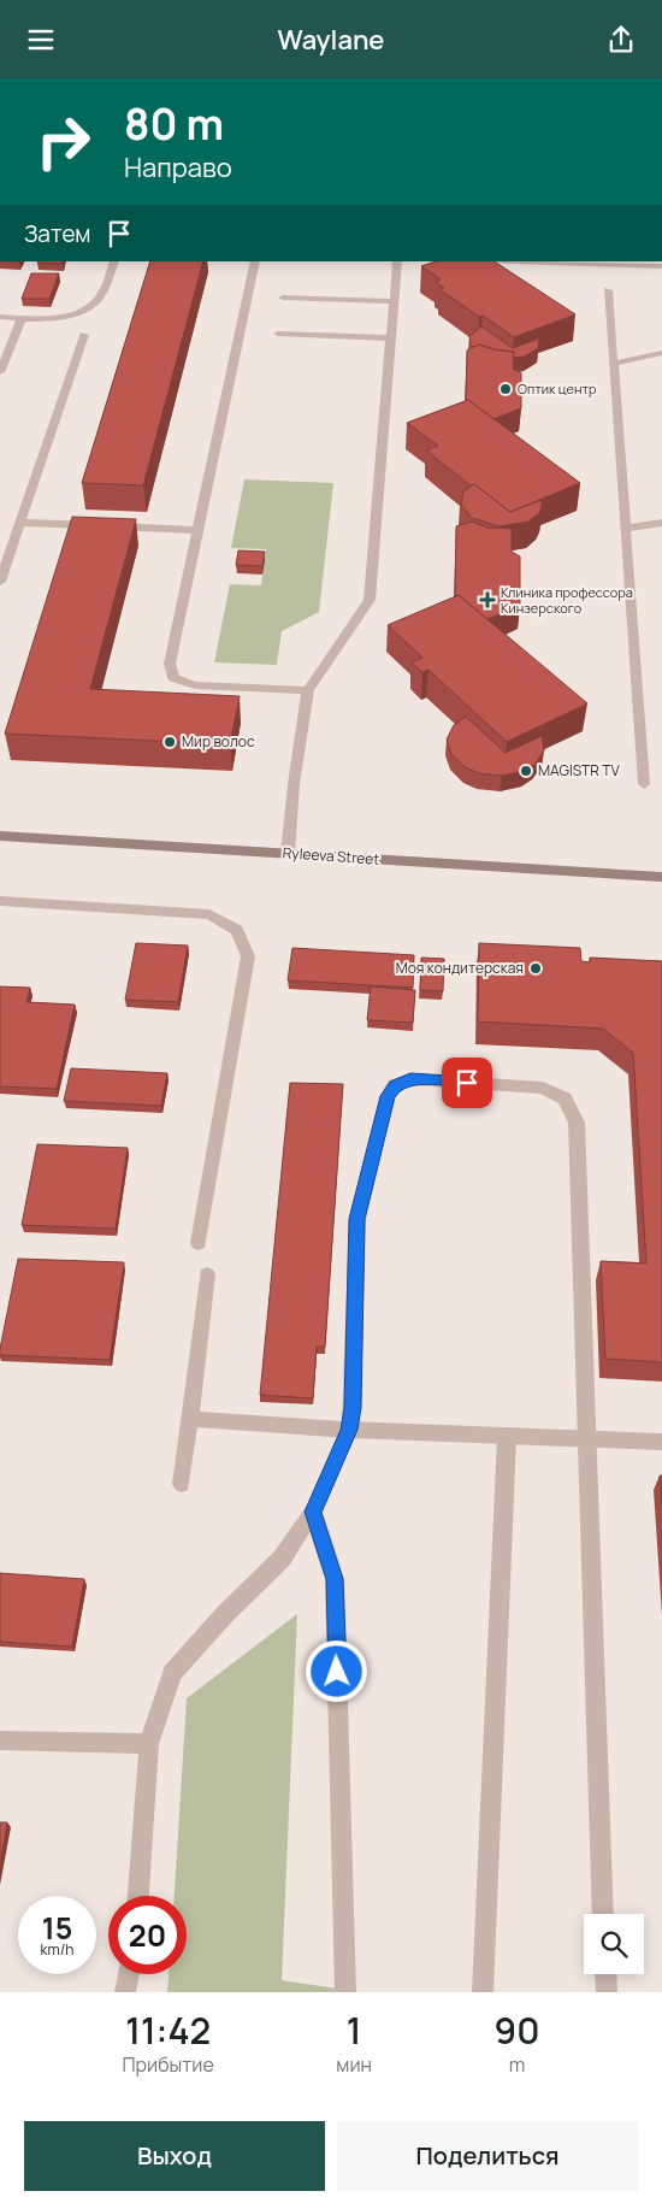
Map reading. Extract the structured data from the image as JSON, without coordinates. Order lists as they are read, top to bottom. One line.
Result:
{"streets":{"street":["Ryleeva Street"]},"places":{"other":["Оптик центр","Мир волос","MAGISTR TV","Моя кондитерская"],"health":["Клиника профессора Кинзерского"]},"page":{"header":"Waylane","turn":["80 m","Направо"],"then":"Затем","speed":"15 km/h","limit":"20","eta":["11:42","Прибытие","1","мин","90","m"],"buttons":["Выход","Поделиться"]}}
